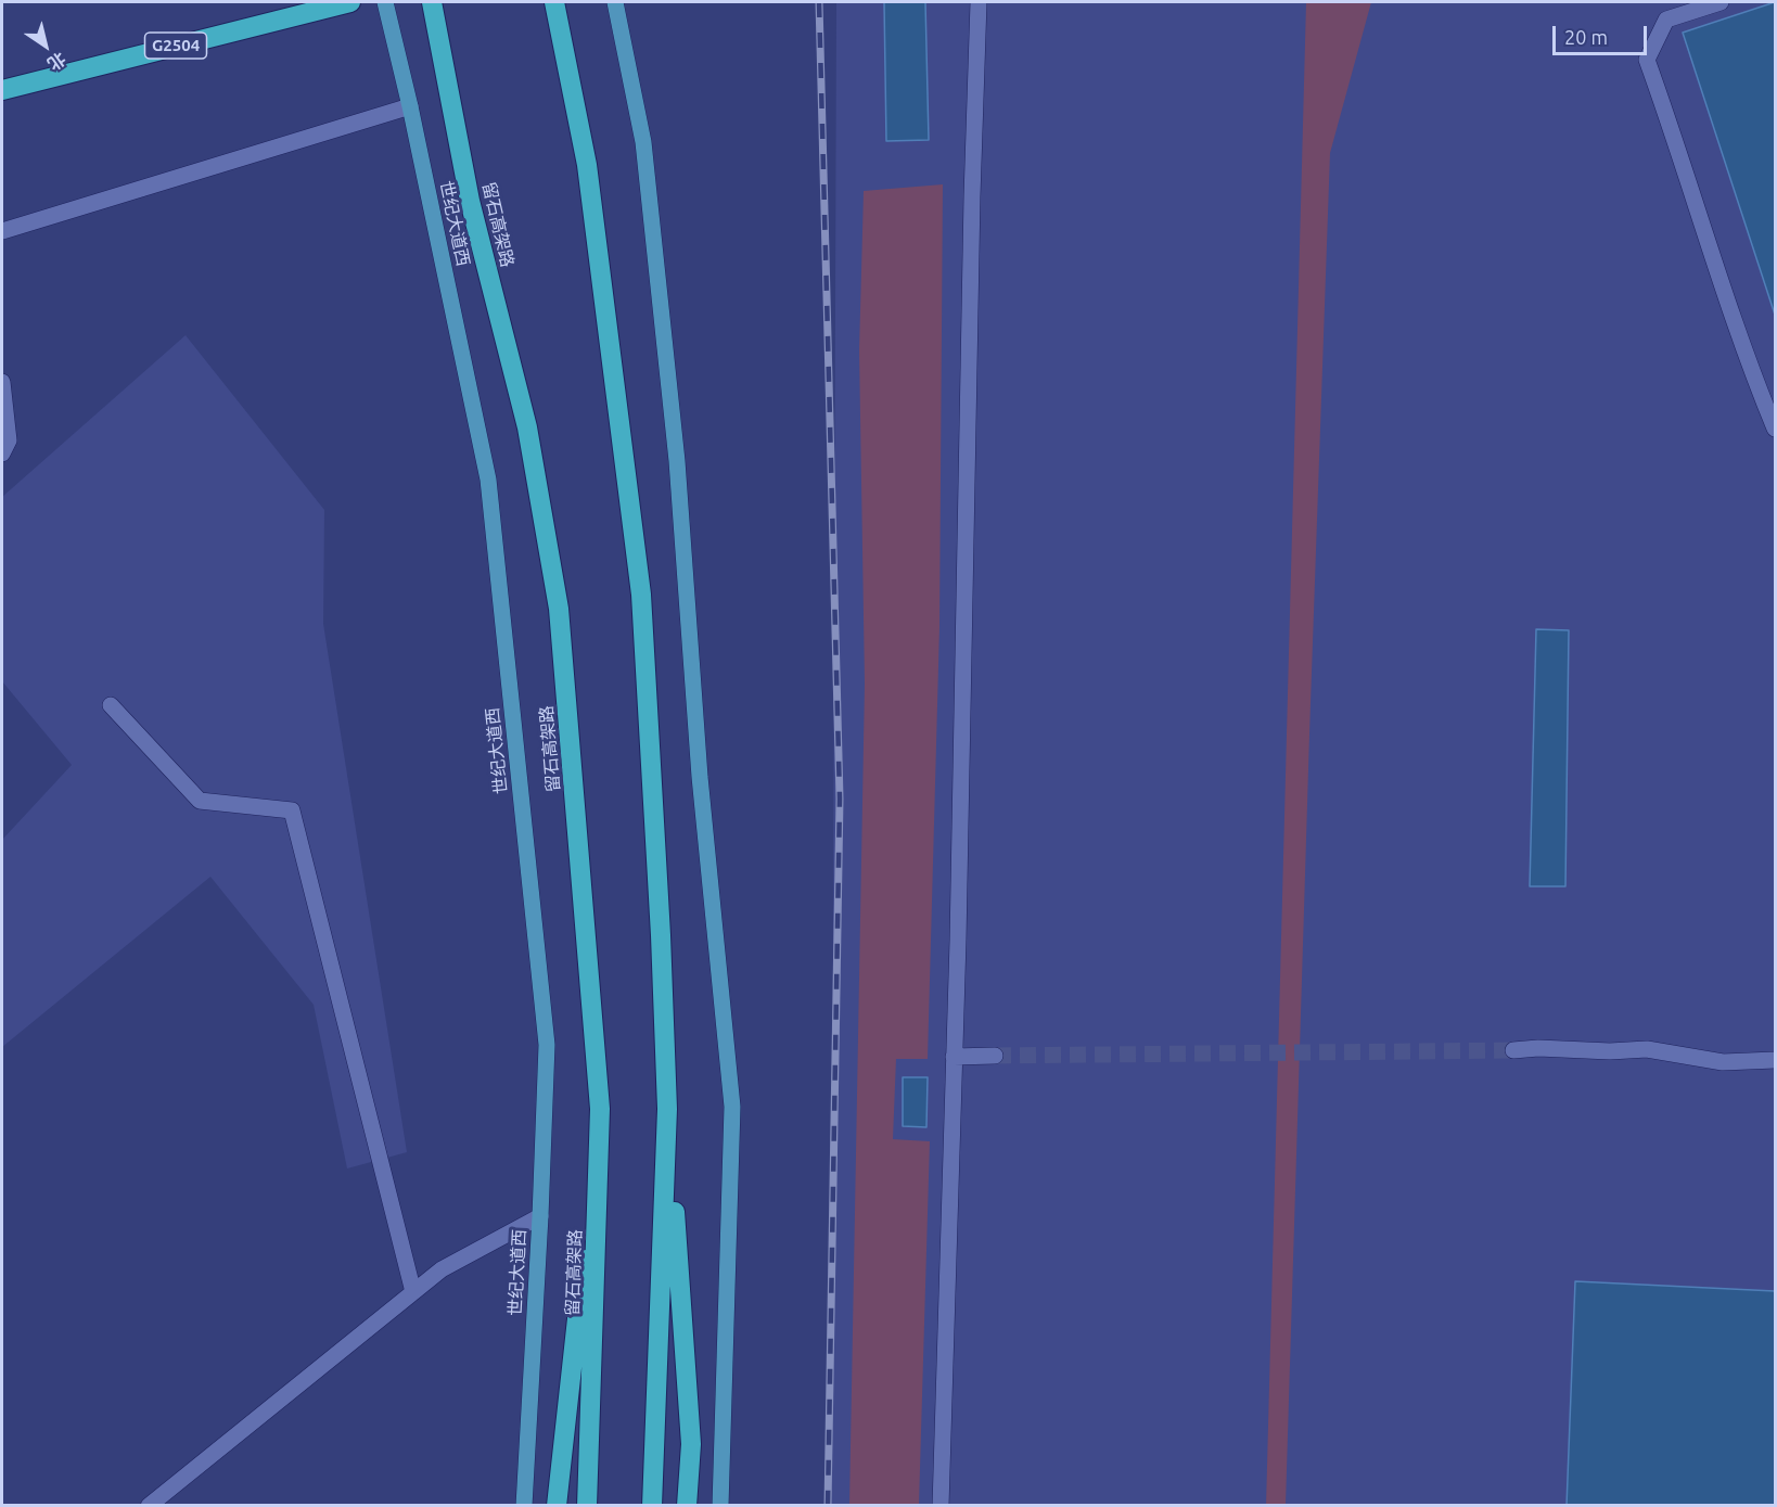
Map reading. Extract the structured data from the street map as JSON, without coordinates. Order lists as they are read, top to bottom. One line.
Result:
{"streets":{"highway":["G2504","留石高架路"],"main road":["世纪大道西"]},"scale_bar":"20 m","north":"bottom right"}
